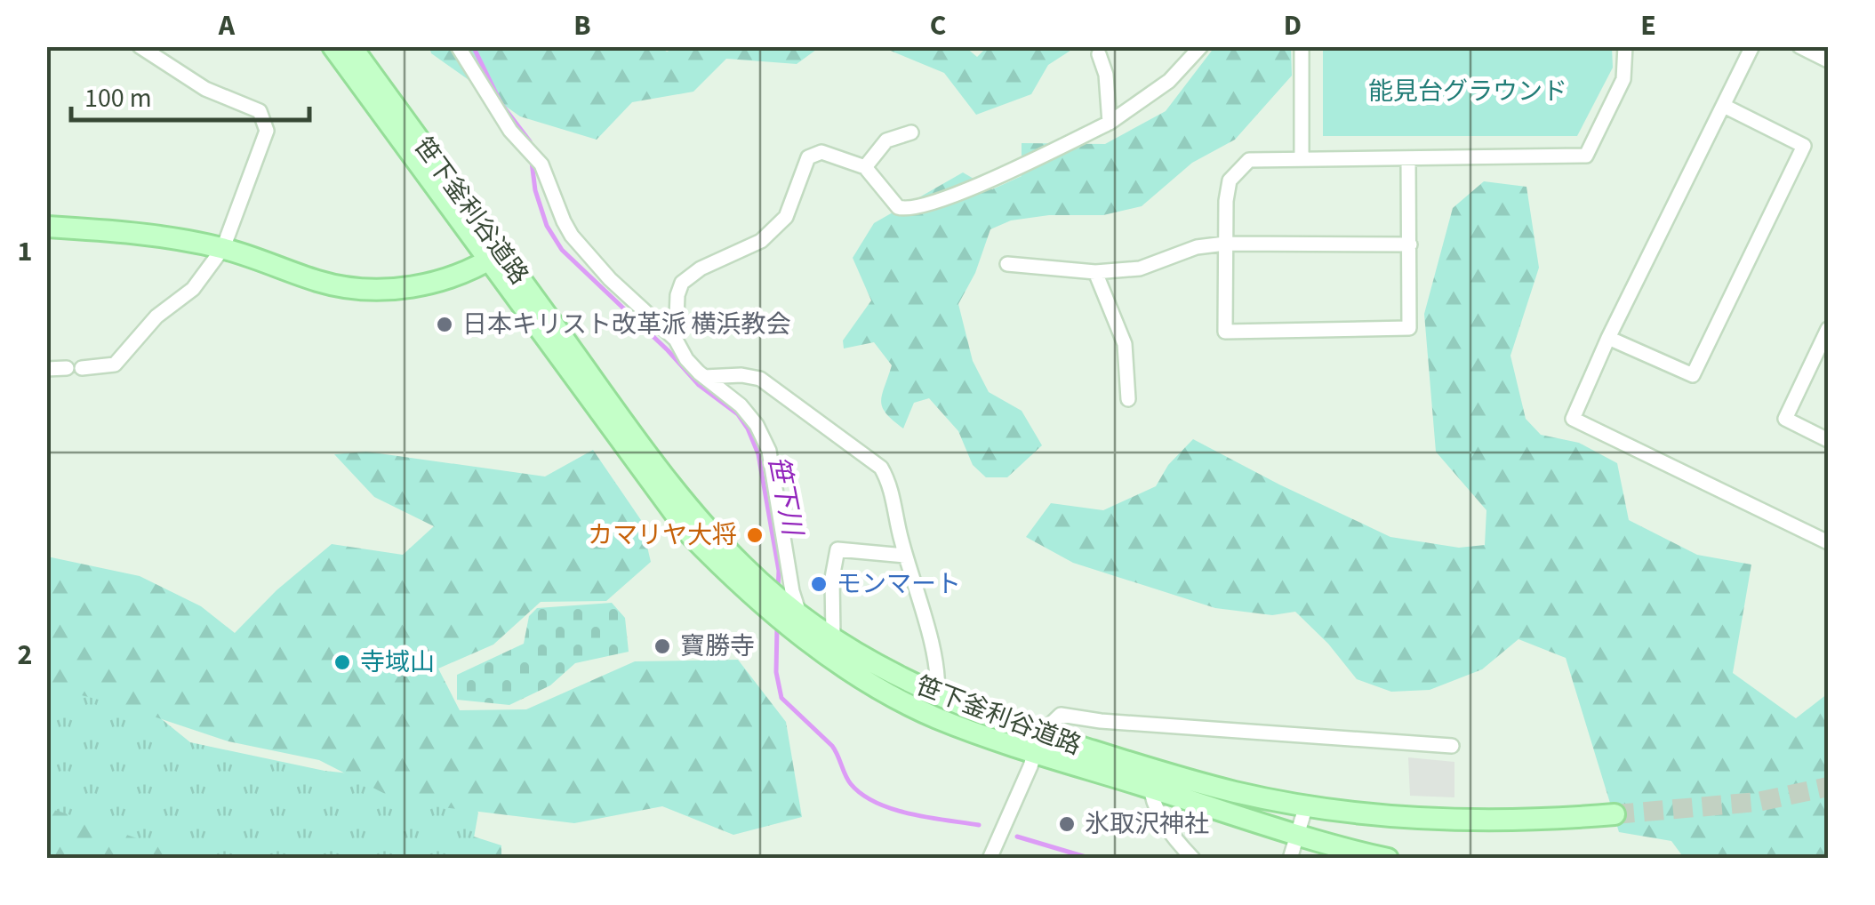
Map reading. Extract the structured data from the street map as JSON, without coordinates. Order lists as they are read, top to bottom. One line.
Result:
{"streets":{"street":["笹下釜利谷道路"]},"water":["笹下川"],"parks":["能見台グラウンド"],"places":["日本キリスト改革派 横浜教会","カマリヤ大将","モンマート","寶勝寺","寺域山","氷取沢神社"],"scale_bar":"100 m","grid":{"columns":["A","B","C","D","E"],"rows":["1","2"]}}
